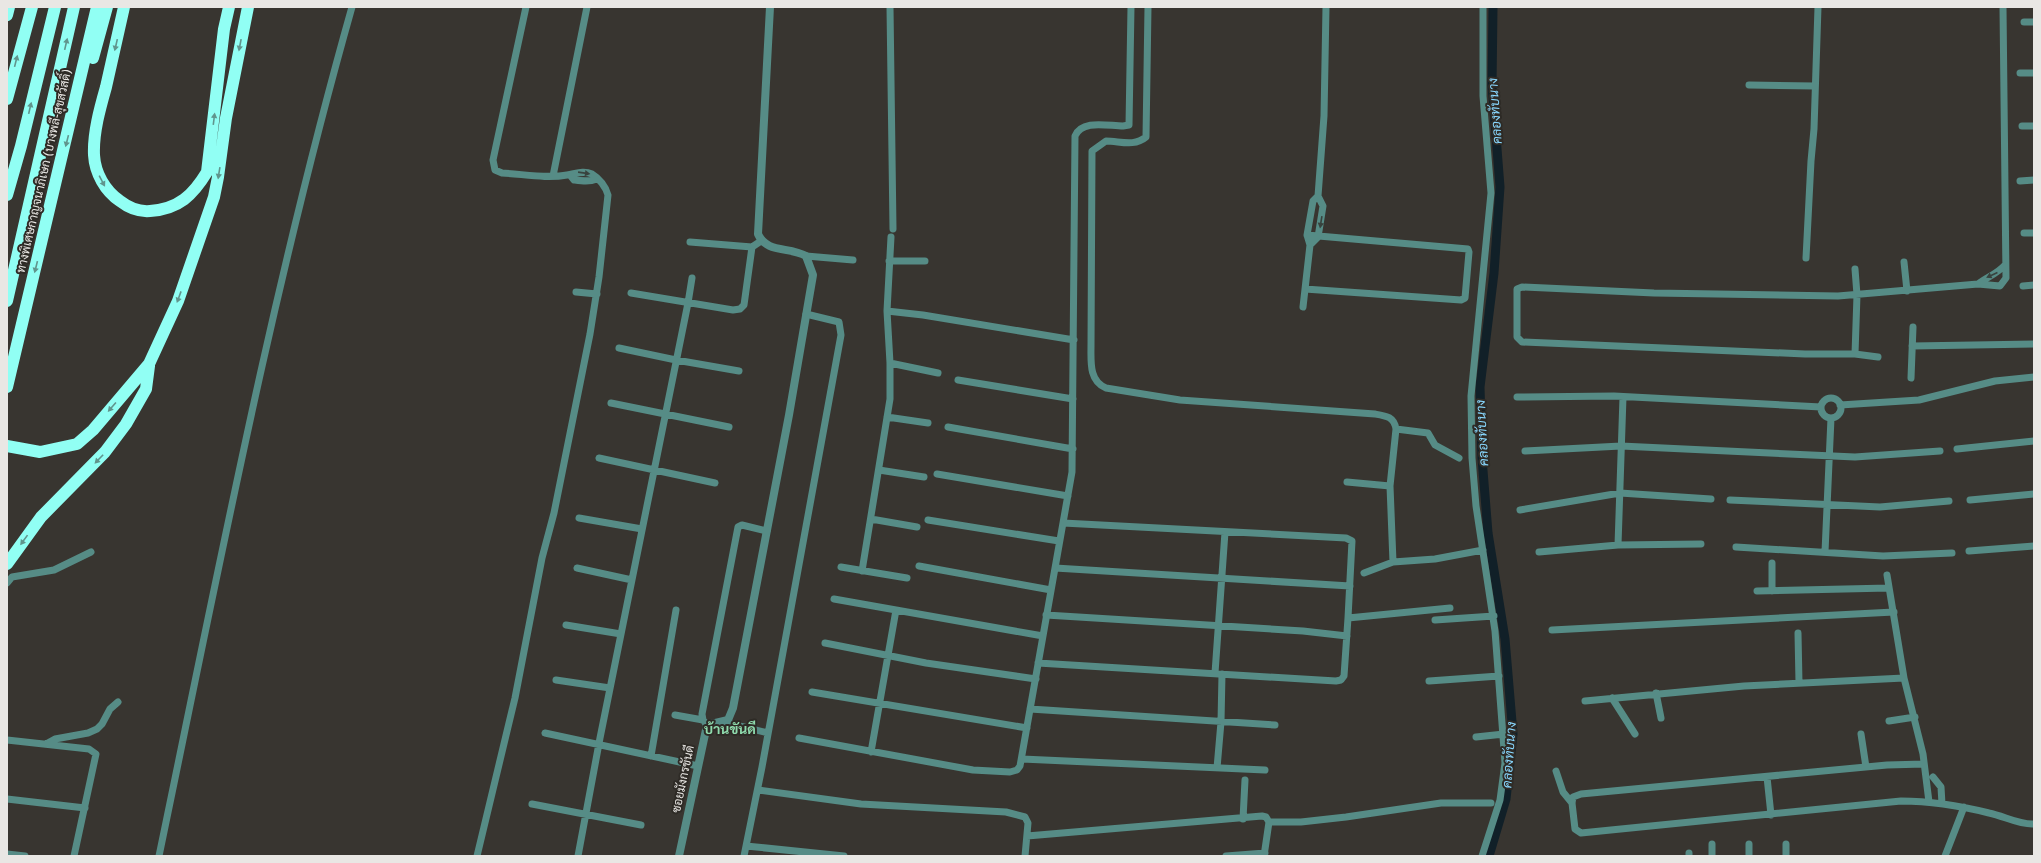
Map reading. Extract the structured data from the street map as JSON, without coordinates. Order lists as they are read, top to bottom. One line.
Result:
{"streets":{"highway":["ทางพิเศษกาญจนาภิเษก (บางพลี-สุขสวัสดิ์)"],"street":["ซอยมังกรขันดี"]},"districts":["บ้านขันดี"],"water":["คลองทับนาง"]}
